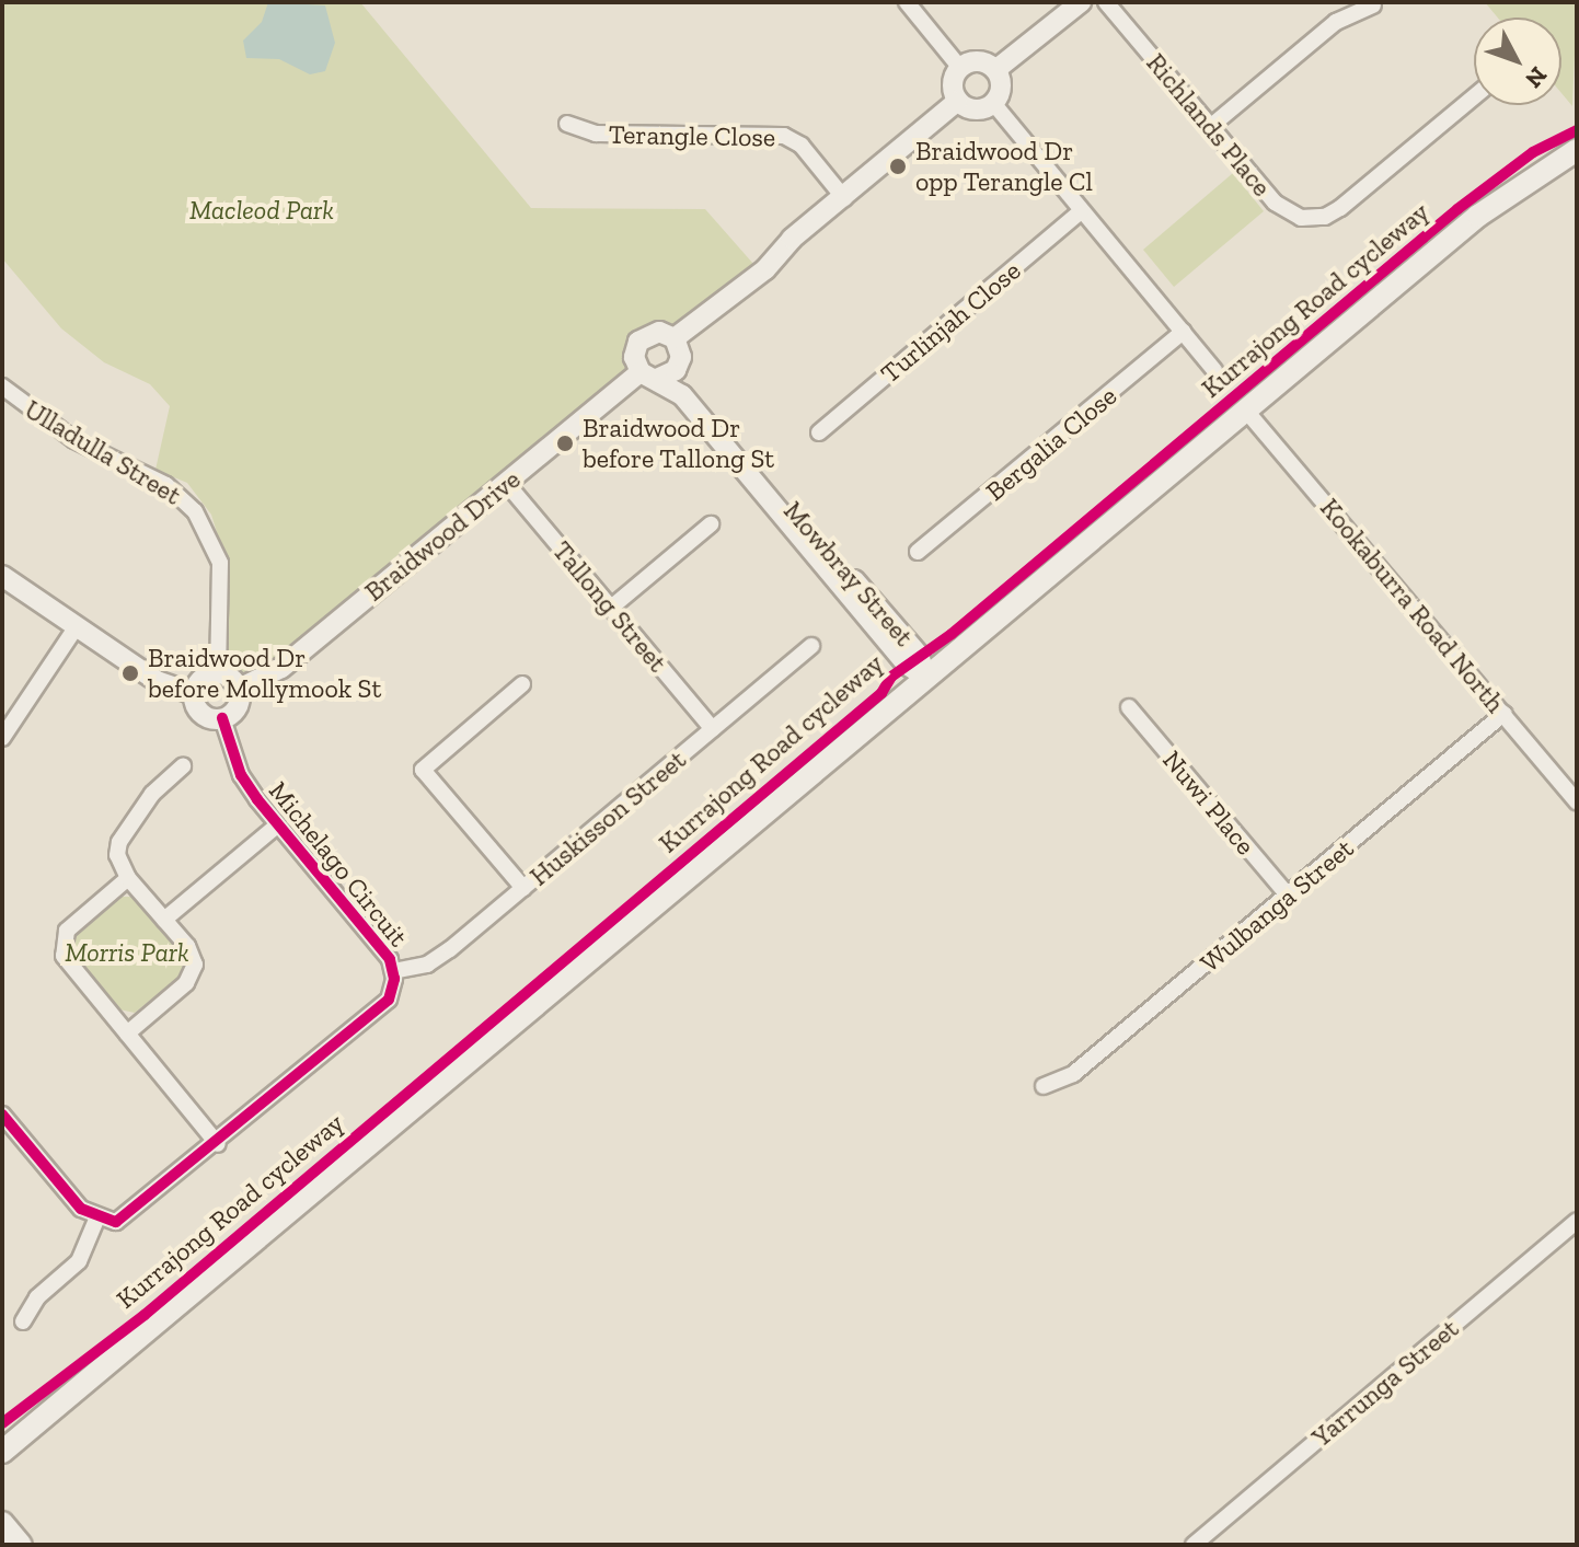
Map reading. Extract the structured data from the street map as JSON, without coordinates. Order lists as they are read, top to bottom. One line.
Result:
{"streets":{"street":["Richlands Place","Terangle Close","Turlinjah Close","Bergalia Close","Ulladulla Street","Braidwood Drive","Mowbray Street","Kookaburra Road North","Tallong Street","Nuwi Place","Huskisson Street","Michelago Circuit","Wulbanga Street","Yarrunga Street"],"cycle path":["Kurrajong Road cycleway"]},"crossings":[["Ulladulla Street","Braidwood Drive"],["Ulladulla Street","Michelago Circuit"],["Braidwood Drive","Mowbray Street"],["Braidwood Drive","Tallong Street"],["Braidwood Drive","Michelago Circuit"],["Kookaburra Road North","Wulbanga Street"],["Tallong Street","Huskisson Street"],["Nuwi Place","Wulbanga Street"],["Huskisson Street","Michelago Circuit"]],"parks":["Macleod Park","Morris Park"],"places":["Braidwood Dr opp Terangle Cl","Braidwood Dr before Tallong St","Braidwood Dr before Mollymook St"],"north":"bottom right"}
